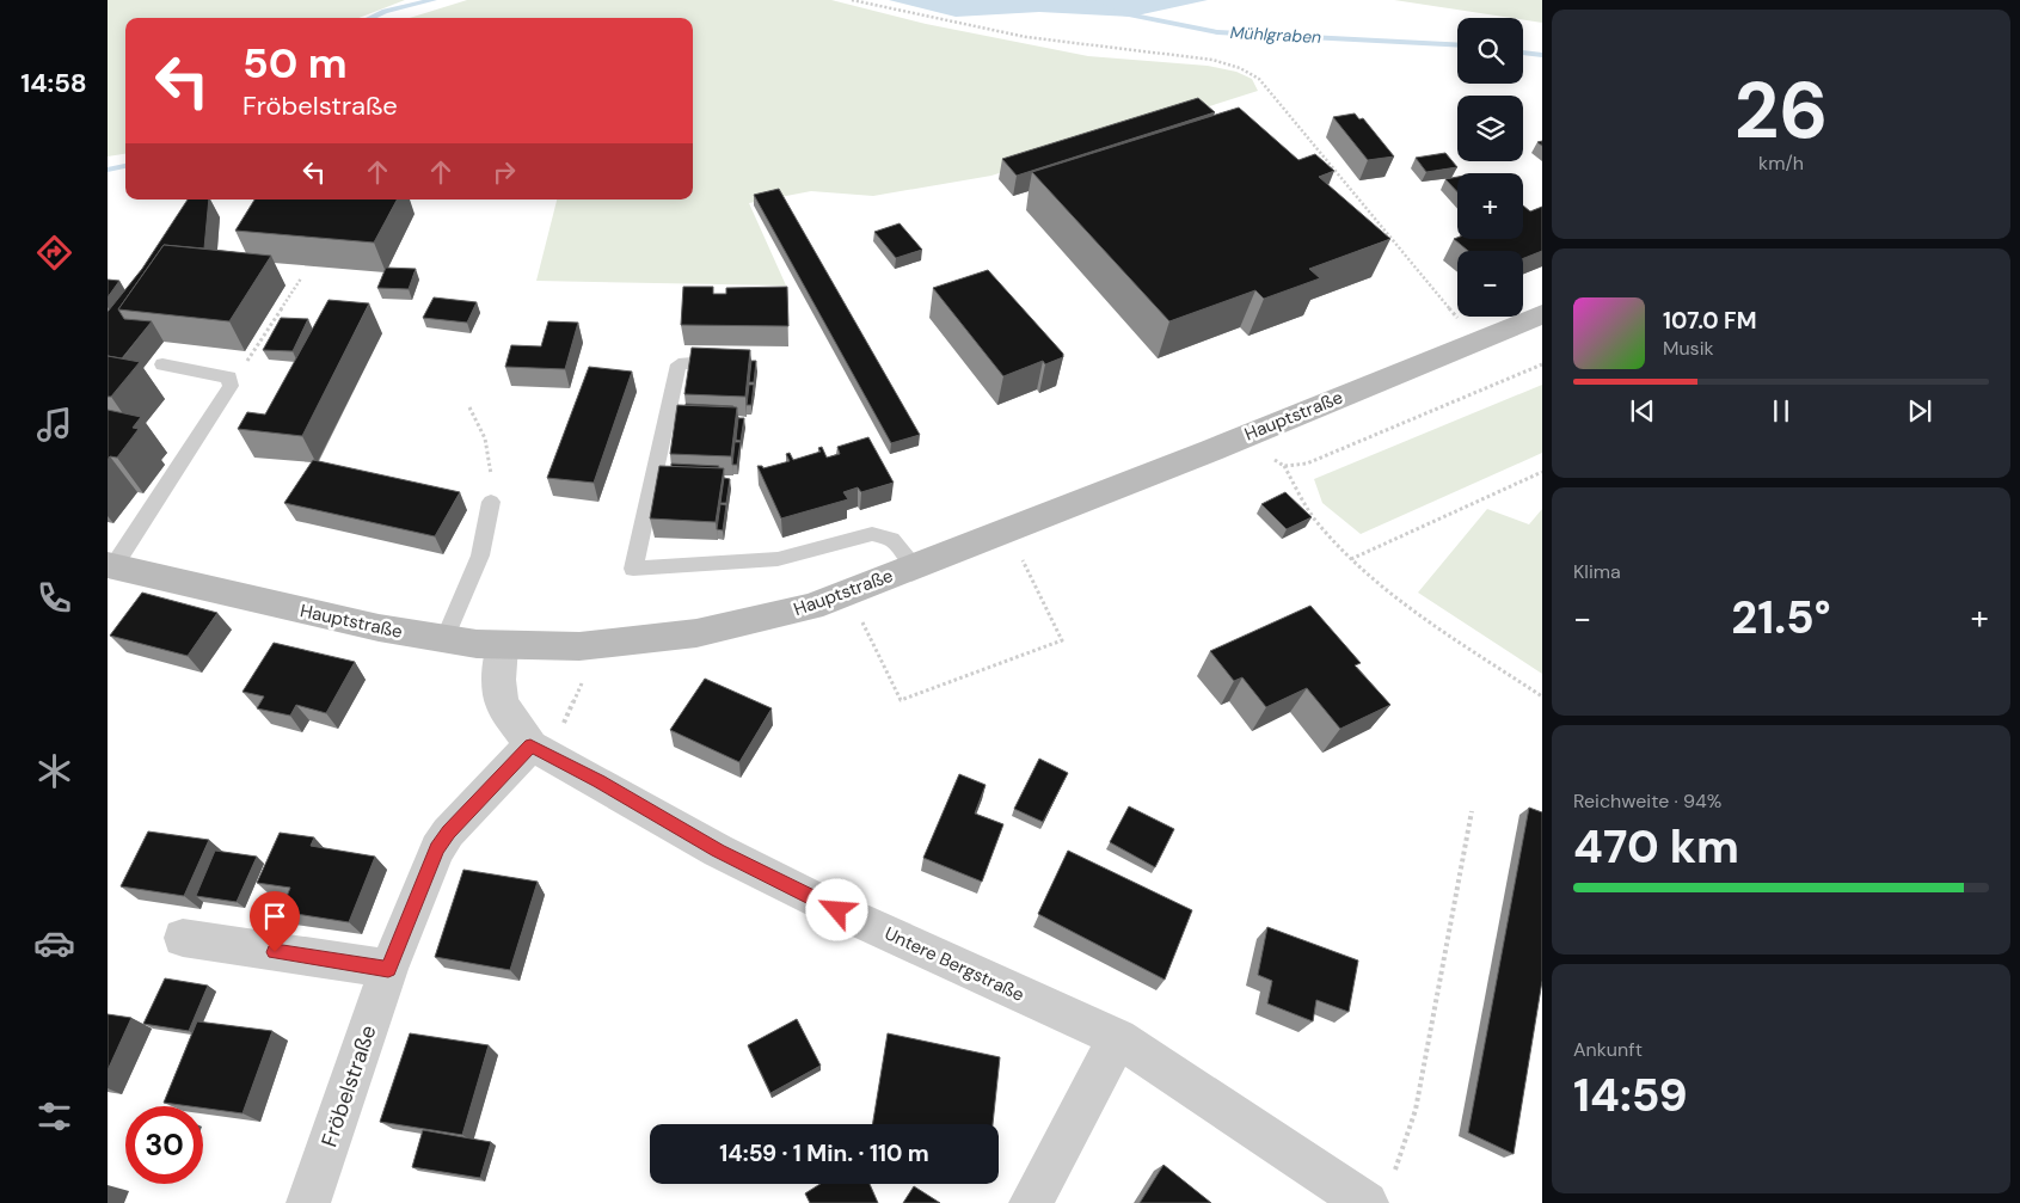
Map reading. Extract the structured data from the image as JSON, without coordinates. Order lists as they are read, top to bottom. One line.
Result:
{"streets":{"main road":["Hauptstraße"],"street":["Untere Bergstraße","Fröbelstraße"]},"crossings":[["Hauptstraße","Untere Bergstraße"],["Untere Bergstraße","Fröbelstraße"]],"water":["Mühlgraben"],"page":{"tabs":"14:58","tile":[["26","km/h"],"Klima",["Reichweite · 94%","470 km"],["Ankunft","14:59"]],"map_buttons":["+","−"],"turn":["50 m","Fröbelstraße"],"song":["107.0 FM","Musik"],"heat":["−","21.5°","+"],"limit":"30","trip":"14:59 · 1 Min. · 110 m"}}
